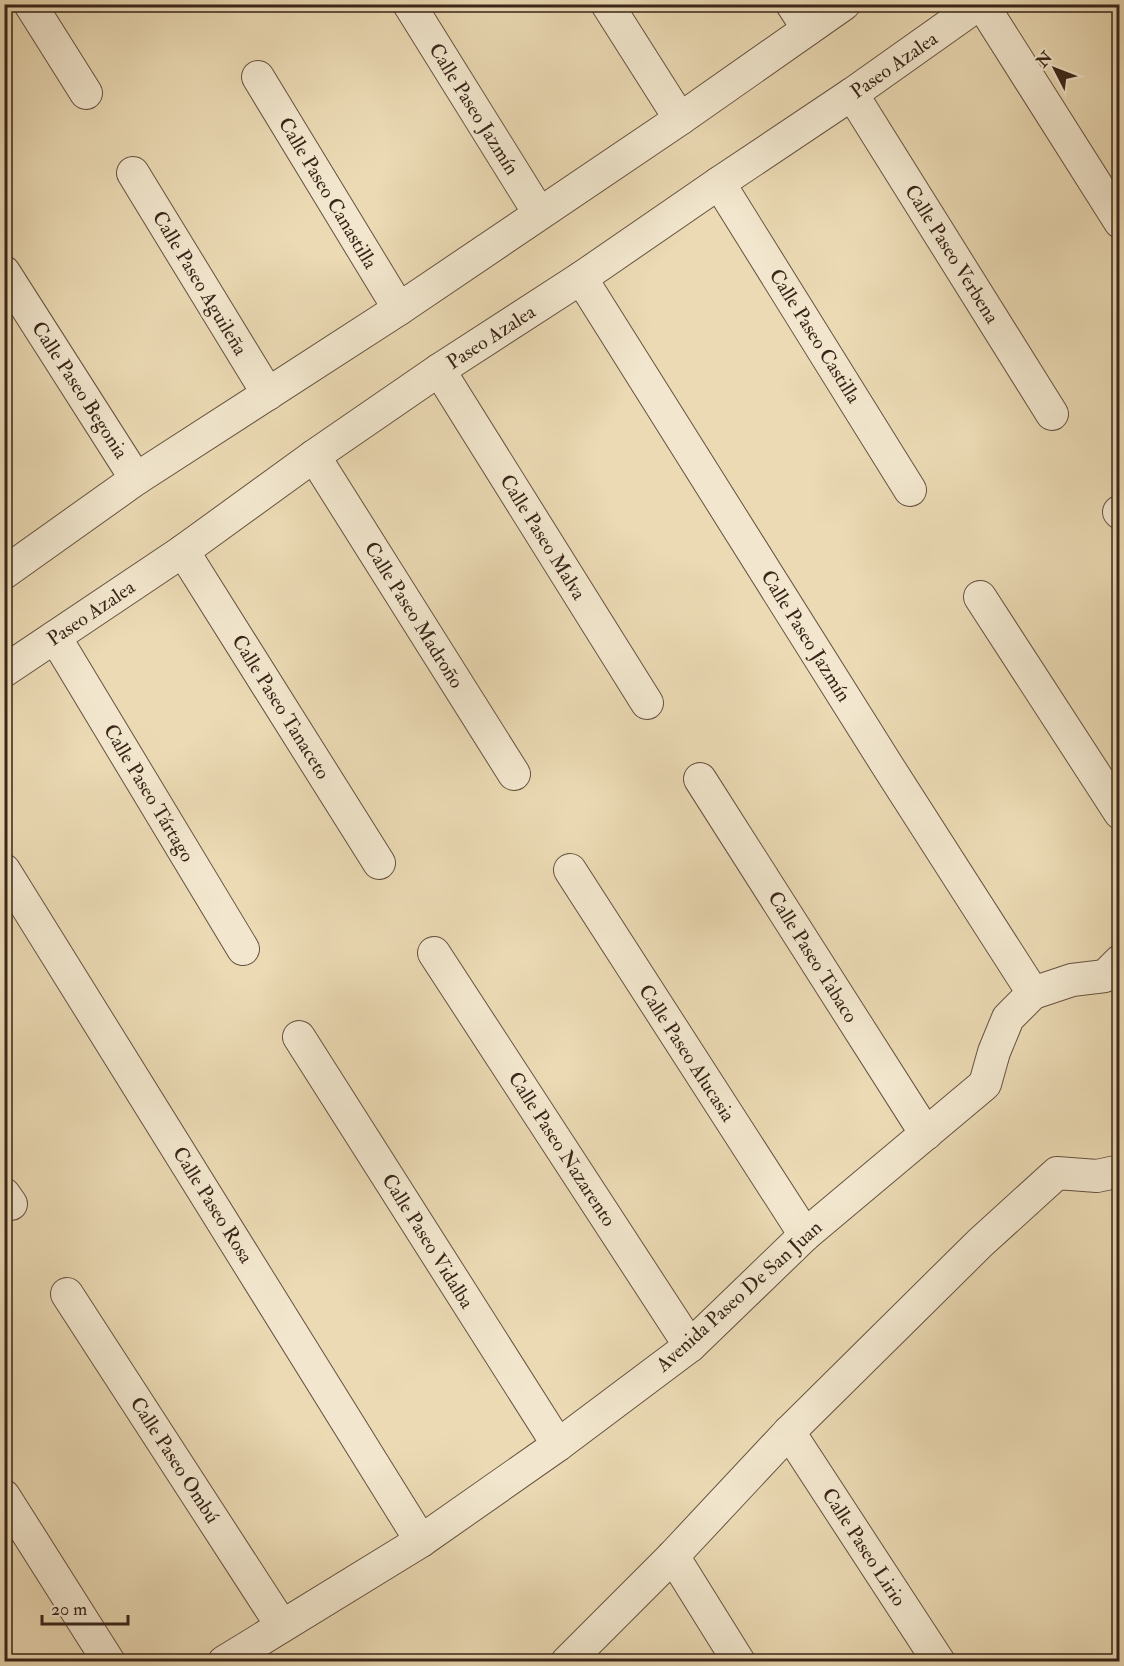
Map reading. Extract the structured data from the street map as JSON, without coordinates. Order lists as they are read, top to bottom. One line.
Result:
{"streets":{"street":["Paseo Azalea","Calle Paseo Jazmín","Calle Paseo Canastilla","Calle Paseo Verbena","Calle Paseo Aguileña","Calle Paseo Castilla","Calle Paseo Begonia","Calle Paseo Malva","Calle Paseo Madroño","Calle Paseo Tanaceto","Calle Paseo Tártago","Calle Paseo Tabaco","Calle Paseo Alucasia","Calle Paseo Nazarento","Calle Paseo Rosa","Calle Paseo Vidalba","Avenida Paseo De San Juan","Calle Paseo Ombú","Calle Paseo Lirio"]},"crossings":[["Paseo Azalea","Calle Paseo Jazmín"],["Paseo Azalea","Calle Paseo Verbena"],["Paseo Azalea","Calle Paseo Castilla"],["Paseo Azalea","Calle Paseo Malva"],["Paseo Azalea","Calle Paseo Madroño"],["Paseo Azalea","Calle Paseo Tanaceto"],["Paseo Azalea","Calle Paseo Tártago"],["Calle Paseo Jazmín","Avenida Paseo De San Juan"],["Calle Paseo Tabaco","Avenida Paseo De San Juan"],["Calle Paseo Alucasia","Avenida Paseo De San Juan"],["Calle Paseo Nazarento","Avenida Paseo De San Juan"],["Calle Paseo Rosa","Avenida Paseo De San Juan"],["Calle Paseo Vidalba","Avenida Paseo De San Juan"],["Avenida Paseo De San Juan","Calle Paseo Ombú"]],"scale_bar":"20 m","north":"top left"}
